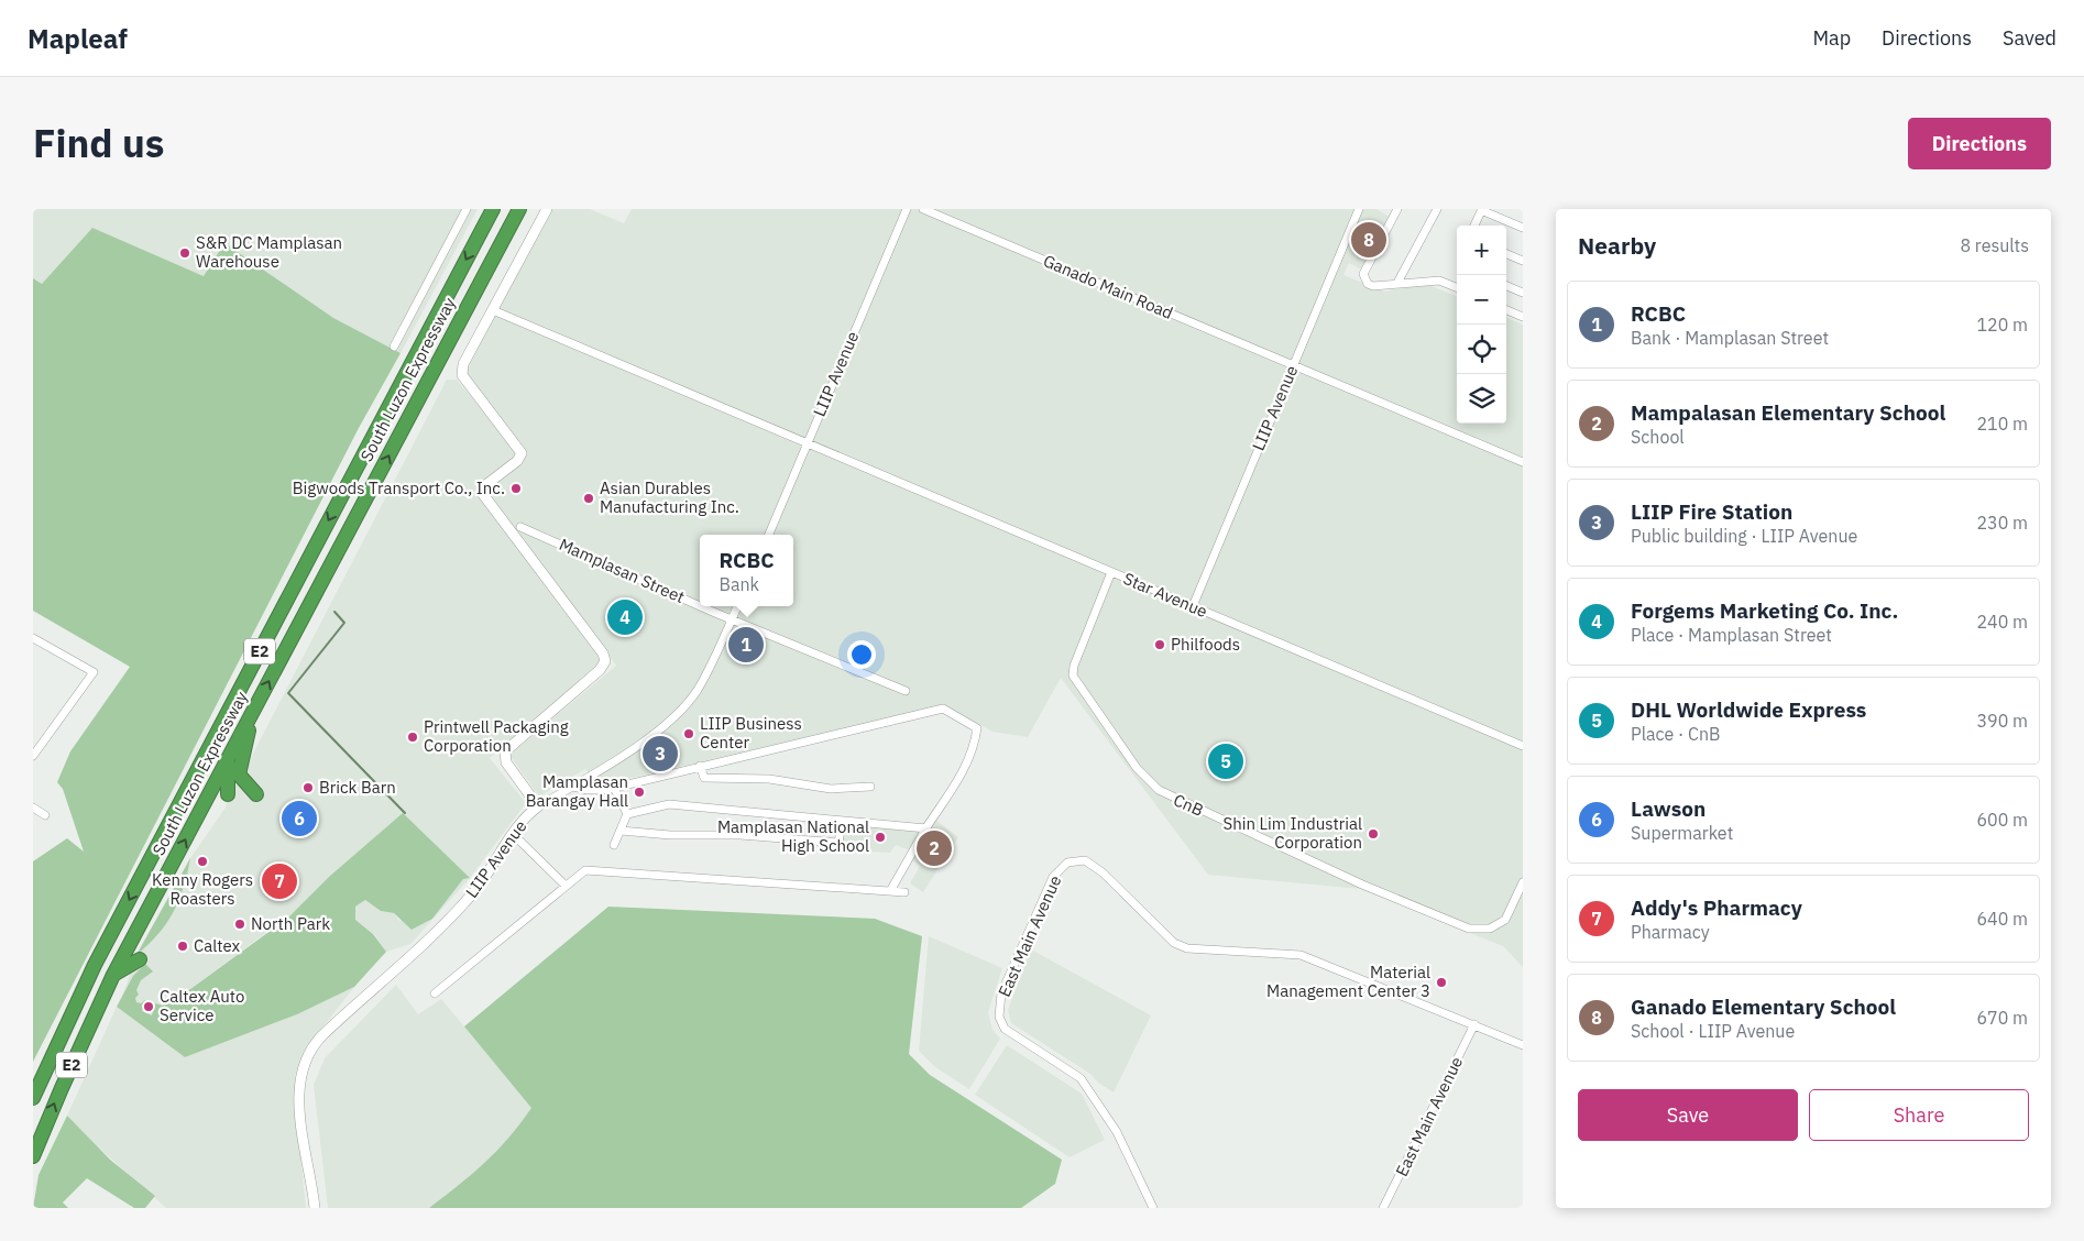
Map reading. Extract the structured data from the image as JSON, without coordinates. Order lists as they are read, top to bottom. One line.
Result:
{"streets":{"highway":["South Luzon Expressway","E2"],"street":["Ganado Main Road","LIIP Avenue","Mamplasan Street","Star Avenue","CnB","East Main Avenue"]},"crossings":[["Ganado Main Road","LIIP Avenue"],["LIIP Avenue","Mamplasan Street"],["LIIP Avenue","Star Avenue"],["Star Avenue","CnB"]],"places":["S&R DC Mamplasan Warehouse","Bigwoods Transport Co., Inc.","Asian Durables Manufacturing Inc.","Philfoods","LIIP Business Center","Printwell Packaging Corporation","Brick Barn","Mamplasan Barangay Hall","Shin Lim Industrial Corporation","Mamplasan National High School","Kenny Rogers Roasters","North Park","Caltex","Material Management Center 3","Caltex Auto Service"],"page":{"header":"Mapleaf","nav":["Map","Directions","Saved"],"title":"Find us","buttons":["Directions",["Save","Share"]],"heading":["Nearby","8 results"],"pins":["8","4","1","3","5","6","2","7"],"map_buttons":["+","−"],"list":[{"mark":"1","name":"RCBC","note":"Bank · Mamplasan Street","value":"120 m"},{"mark":"2","name":"Mampalasan Elementary School","note":"School","value":"210 m"},{"mark":"3","name":"LIIP Fire Station","note":"Public building · LIIP Avenue","value":"230 m"},{"mark":"4","name":"Forgems Marketing Co. Inc.","note":"Place · Mamplasan Street","value":"240 m"},{"mark":"5","name":"DHL Worldwide Express","note":"Place · CnB","value":"390 m"},{"mark":"6","name":"Lawson","note":"Supermarket","value":"600 m"},{"mark":"7","name":"Addy's Pharmacy","note":"Pharmacy","value":"640 m"},{"mark":"8","name":"Ganado Elementary School","note":"School · LIIP Avenue","value":"670 m"}],"popup":["RCBC","Bank"]}}
